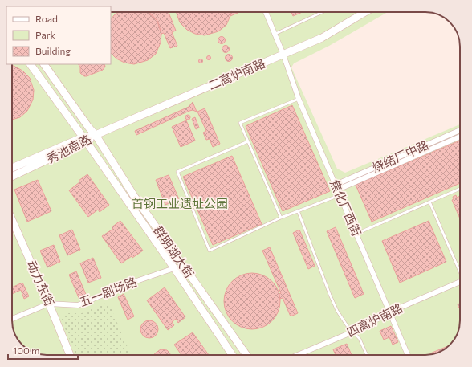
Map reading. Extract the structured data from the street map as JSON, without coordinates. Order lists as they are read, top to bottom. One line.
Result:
{"streets":{"main road":["二高炉南路","秀池南路","群明湖大街","动力东街"],"street":["烧结厂中路","焦化厂西街","五一剧场路","四高炉南路"]},"crossings":[["二高炉南路","秀池南路"],["二高炉南路","焦化厂西街"],["二高炉南路","群明湖大街"],["秀池南路","群明湖大街"],["烧结厂中路","焦化厂西街"],["焦化厂西街","四高炉南路"],["群明湖大街","五一剧场路"],["动力东街","五一剧场路"]],"parks":["首钢工业遗址公园"],"legend":["Road","Park","Building"],"scale_bar":"100 m"}
